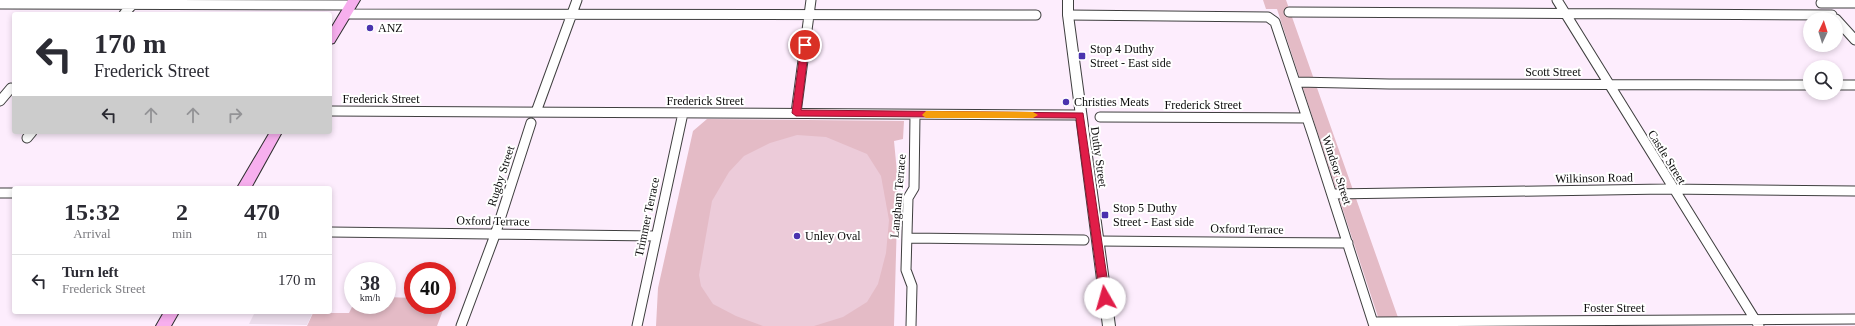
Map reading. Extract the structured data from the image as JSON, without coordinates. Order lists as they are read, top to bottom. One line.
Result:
{"streets":{"street":["Scott Street","Frederick Street","Duthy Street","Castle Street","Windsor Street","Rugby Street","Wilkinson Road","Langham Terrace","Trimmer Terrace","Oxford Terrace","Foster Street"]},"crossings":[["Scott Street","Castle Street"],["Scott Street","Windsor Street"],["Frederick Street","Duthy Street"],["Frederick Street","Windsor Street"],["Frederick Street","Langham Terrace"],["Frederick Street","Trimmer Terrace"],["Duthy Street","Windsor Street"],["Duthy Street","Oxford Terrace"],["Castle Street","Wilkinson Road"],["Castle Street","Foster Street"],["Windsor Street","Wilkinson Road"],["Windsor Street","Oxford Terrace"],["Windsor Street","Foster Street"],["Rugby Street","Oxford Terrace"],["Trimmer Terrace","Oxford Terrace"]],"places":{"other":["ANZ","Christies Meats","Unley Oval"],"transit":["Stop 4 Duthy Street - East side","Stop 5 Duthy Street - East side"]},"north":"top","page":{"turn":["170 m","Frederick Street"],"eta":["15:32","Arrival","2","min","470","m"],"list":[{"name":"Turn left","note":"Frederick Street","value":"170 m"}],"speed":"38 km/h","limit":"40"}}
